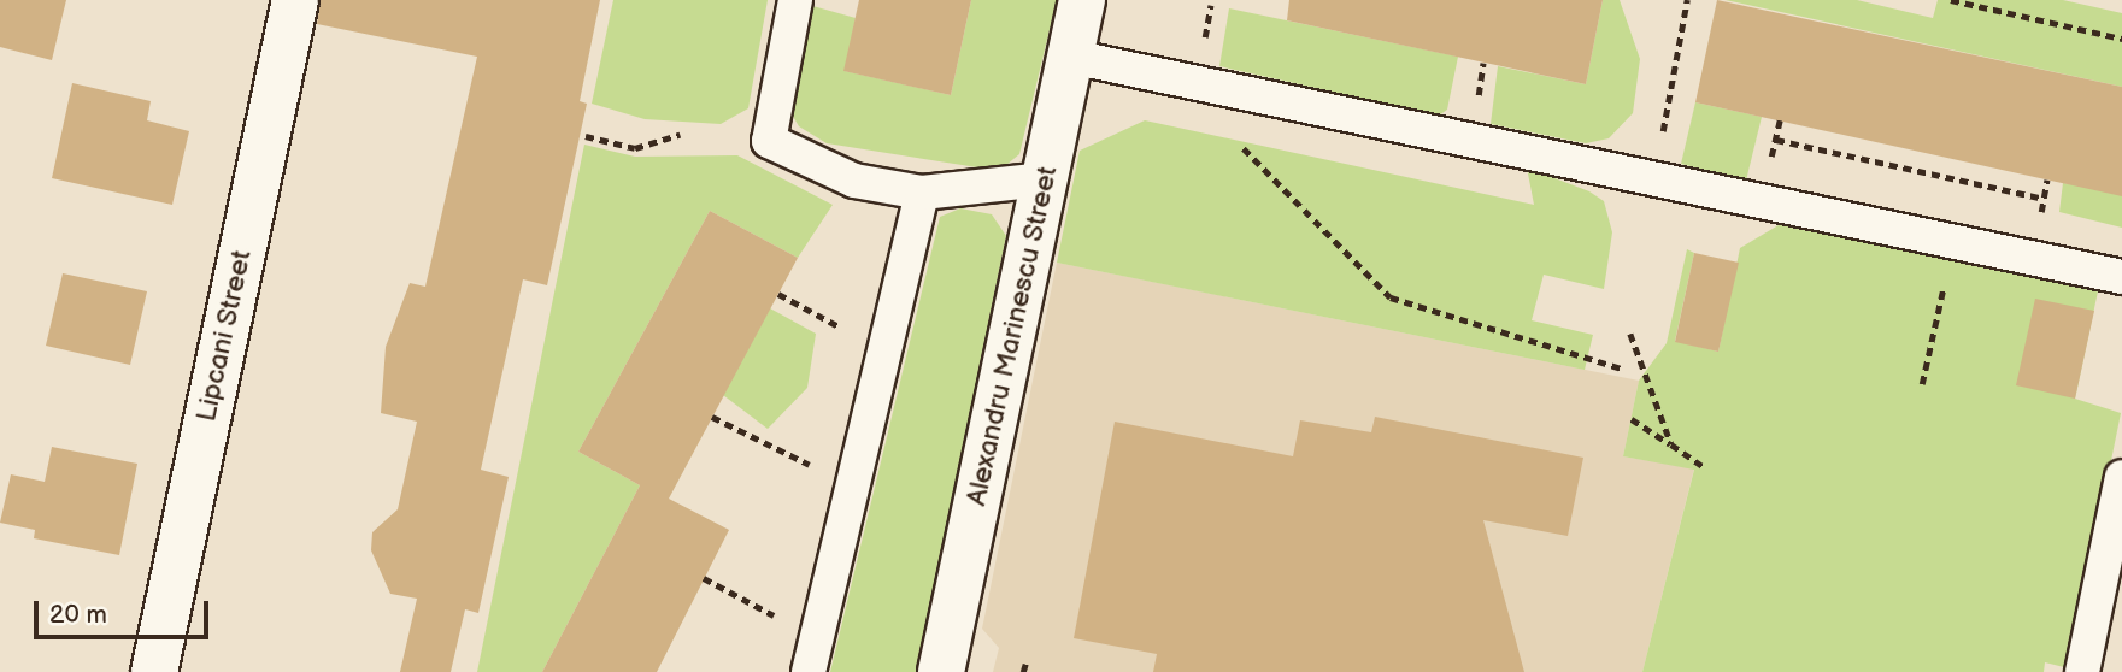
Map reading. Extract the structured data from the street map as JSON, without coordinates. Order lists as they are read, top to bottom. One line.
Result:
{"streets":{"street":["Lipcani Street","Alexandru Marinescu Street"]},"scale_bar":"20 m"}
